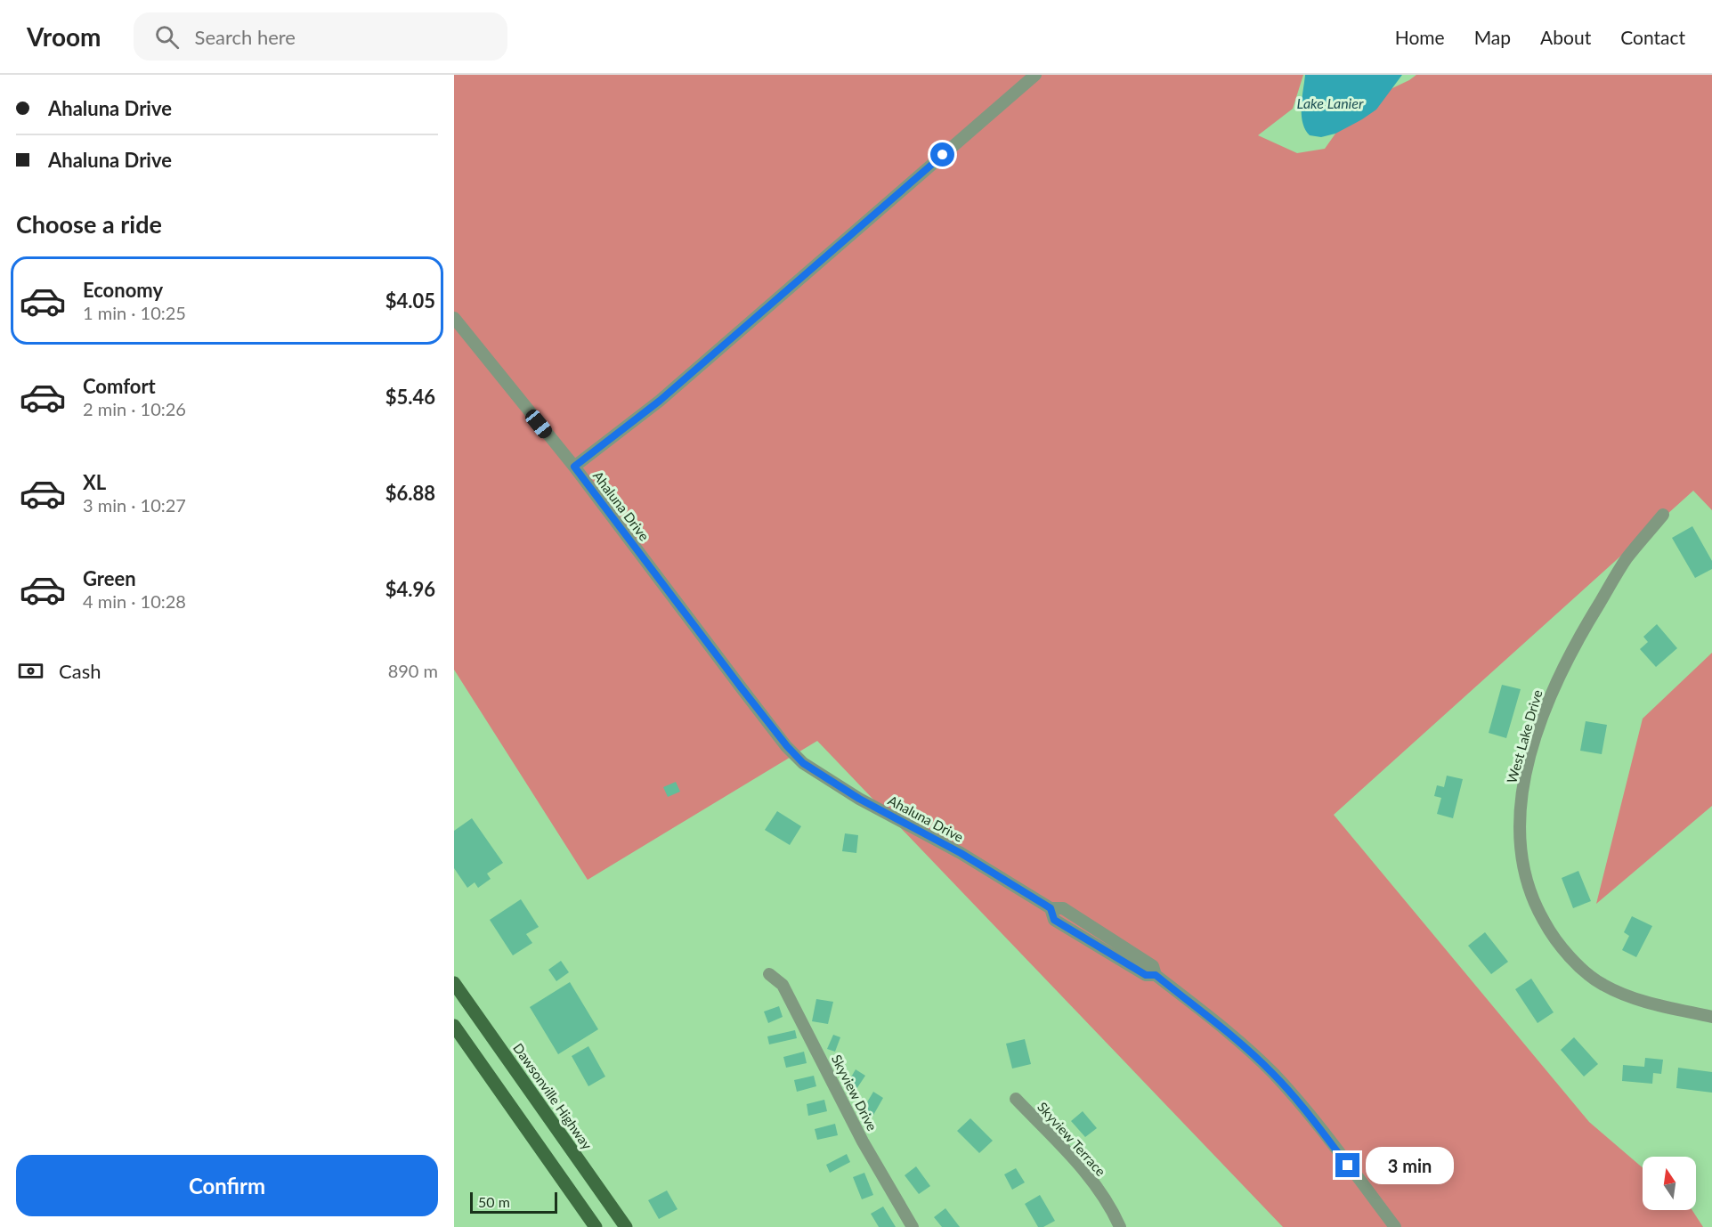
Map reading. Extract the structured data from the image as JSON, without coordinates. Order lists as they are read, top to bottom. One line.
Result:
{"streets":{"main road":["Dawsonville Highway"],"street":["Ahaluna Drive","West Lake Drive","Skyview Drive","Skyview Terrace"]},"water":["Lake Lanier"],"scale_bar":"50 m","north":"top","page":{"header":"Vroom","search":"Search here","nav":["Home","Map","About","Contact"],"banner":["Ahaluna Drive","Ahaluna Drive"],"heading":"Choose a ride","list":[{"name":"Economy","note":"1 min · 10:25","value":"$4.05"},{"name":"Comfort","note":"2 min · 10:26","value":"$5.46"},{"name":"XL","note":"3 min · 10:27","value":"$6.88"},{"name":"Green","note":"4 min · 10:28","value":"$4.96"}],"pay":["Cash","890 m"],"buttons":"Confirm","bubble":"3 min","scale":"50 m"}}
